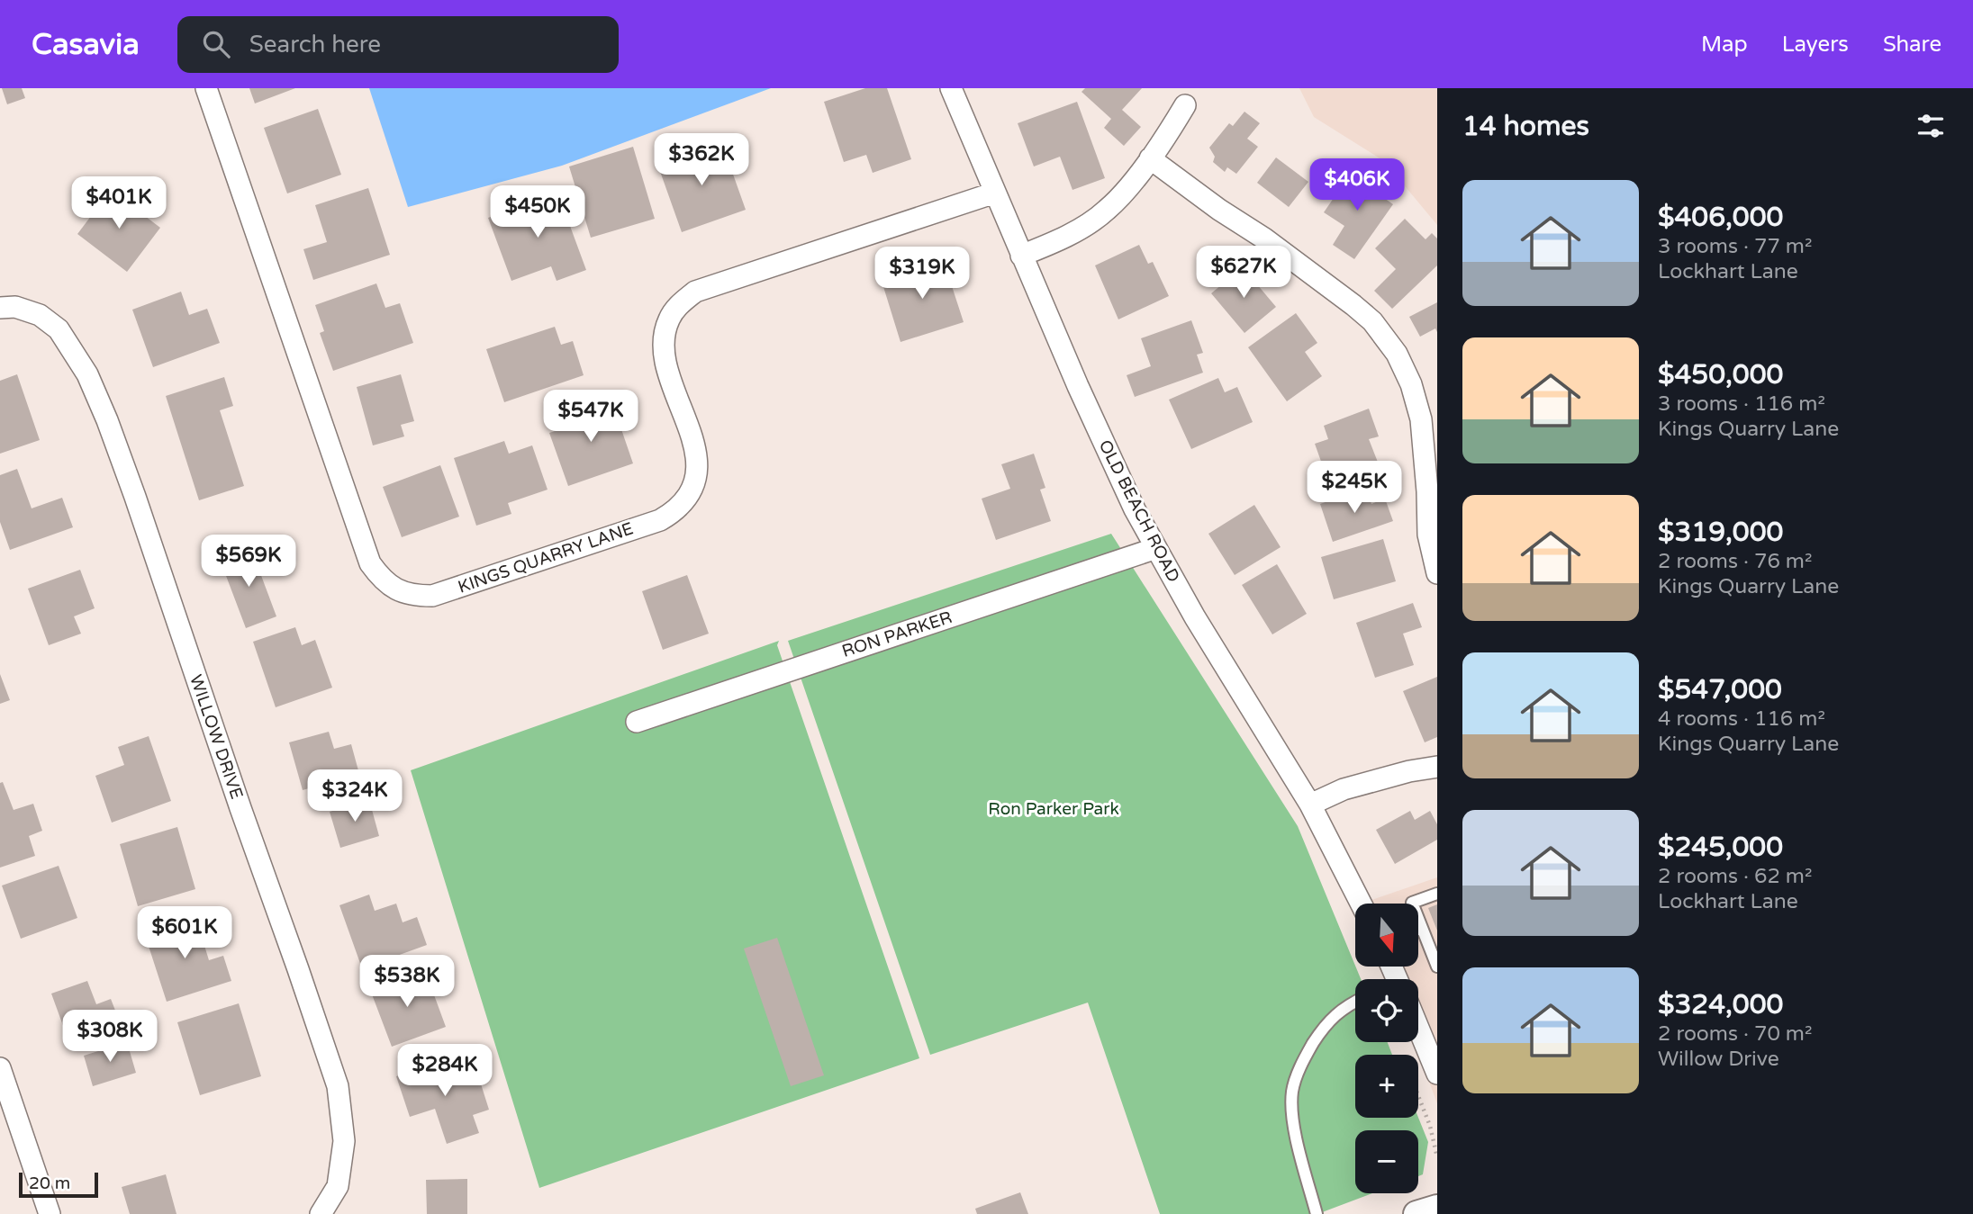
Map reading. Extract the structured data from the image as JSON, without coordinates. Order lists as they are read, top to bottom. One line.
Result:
{"streets":{"street":["OLD BEACH ROAD","KINGS QUARRY LANE","RON PARKER","WILLOW DRIVE"]},"crossings":[["OLD BEACH ROAD","KINGS QUARRY LANE"],["OLD BEACH ROAD","RON PARKER"]],"parks":["Ron Parker Park"],"scale_bar":"20 m","north":"bottom","page":{"header":"Casavia","search":"Search here","nav":["Map","Layers","Share"],"heading":"14 homes","price":["$362K","$406K","$401K","$450K","$627K","$319K","$547K","$245K","$569K","$324K","$601K","$538K","$308K","$284K"],"list":[{"name":"$406,000","note":"3 rooms · 77 m² · Lockhart Lane"},{"name":"$450,000","note":"3 rooms · 116 m² · Kings Quarry Lane"},{"name":"$319,000","note":"2 rooms · 76 m² · Kings Quarry Lane"},{"name":"$547,000","note":"4 rooms · 116 m² · Kings Quarry Lane"},{"name":"$245,000","note":"2 rooms · 62 m² · Lockhart Lane"},{"name":"$324,000","note":"2 rooms · 70 m² · Willow Drive"}],"map_buttons":["+","−"],"scale":"20 m"}}
